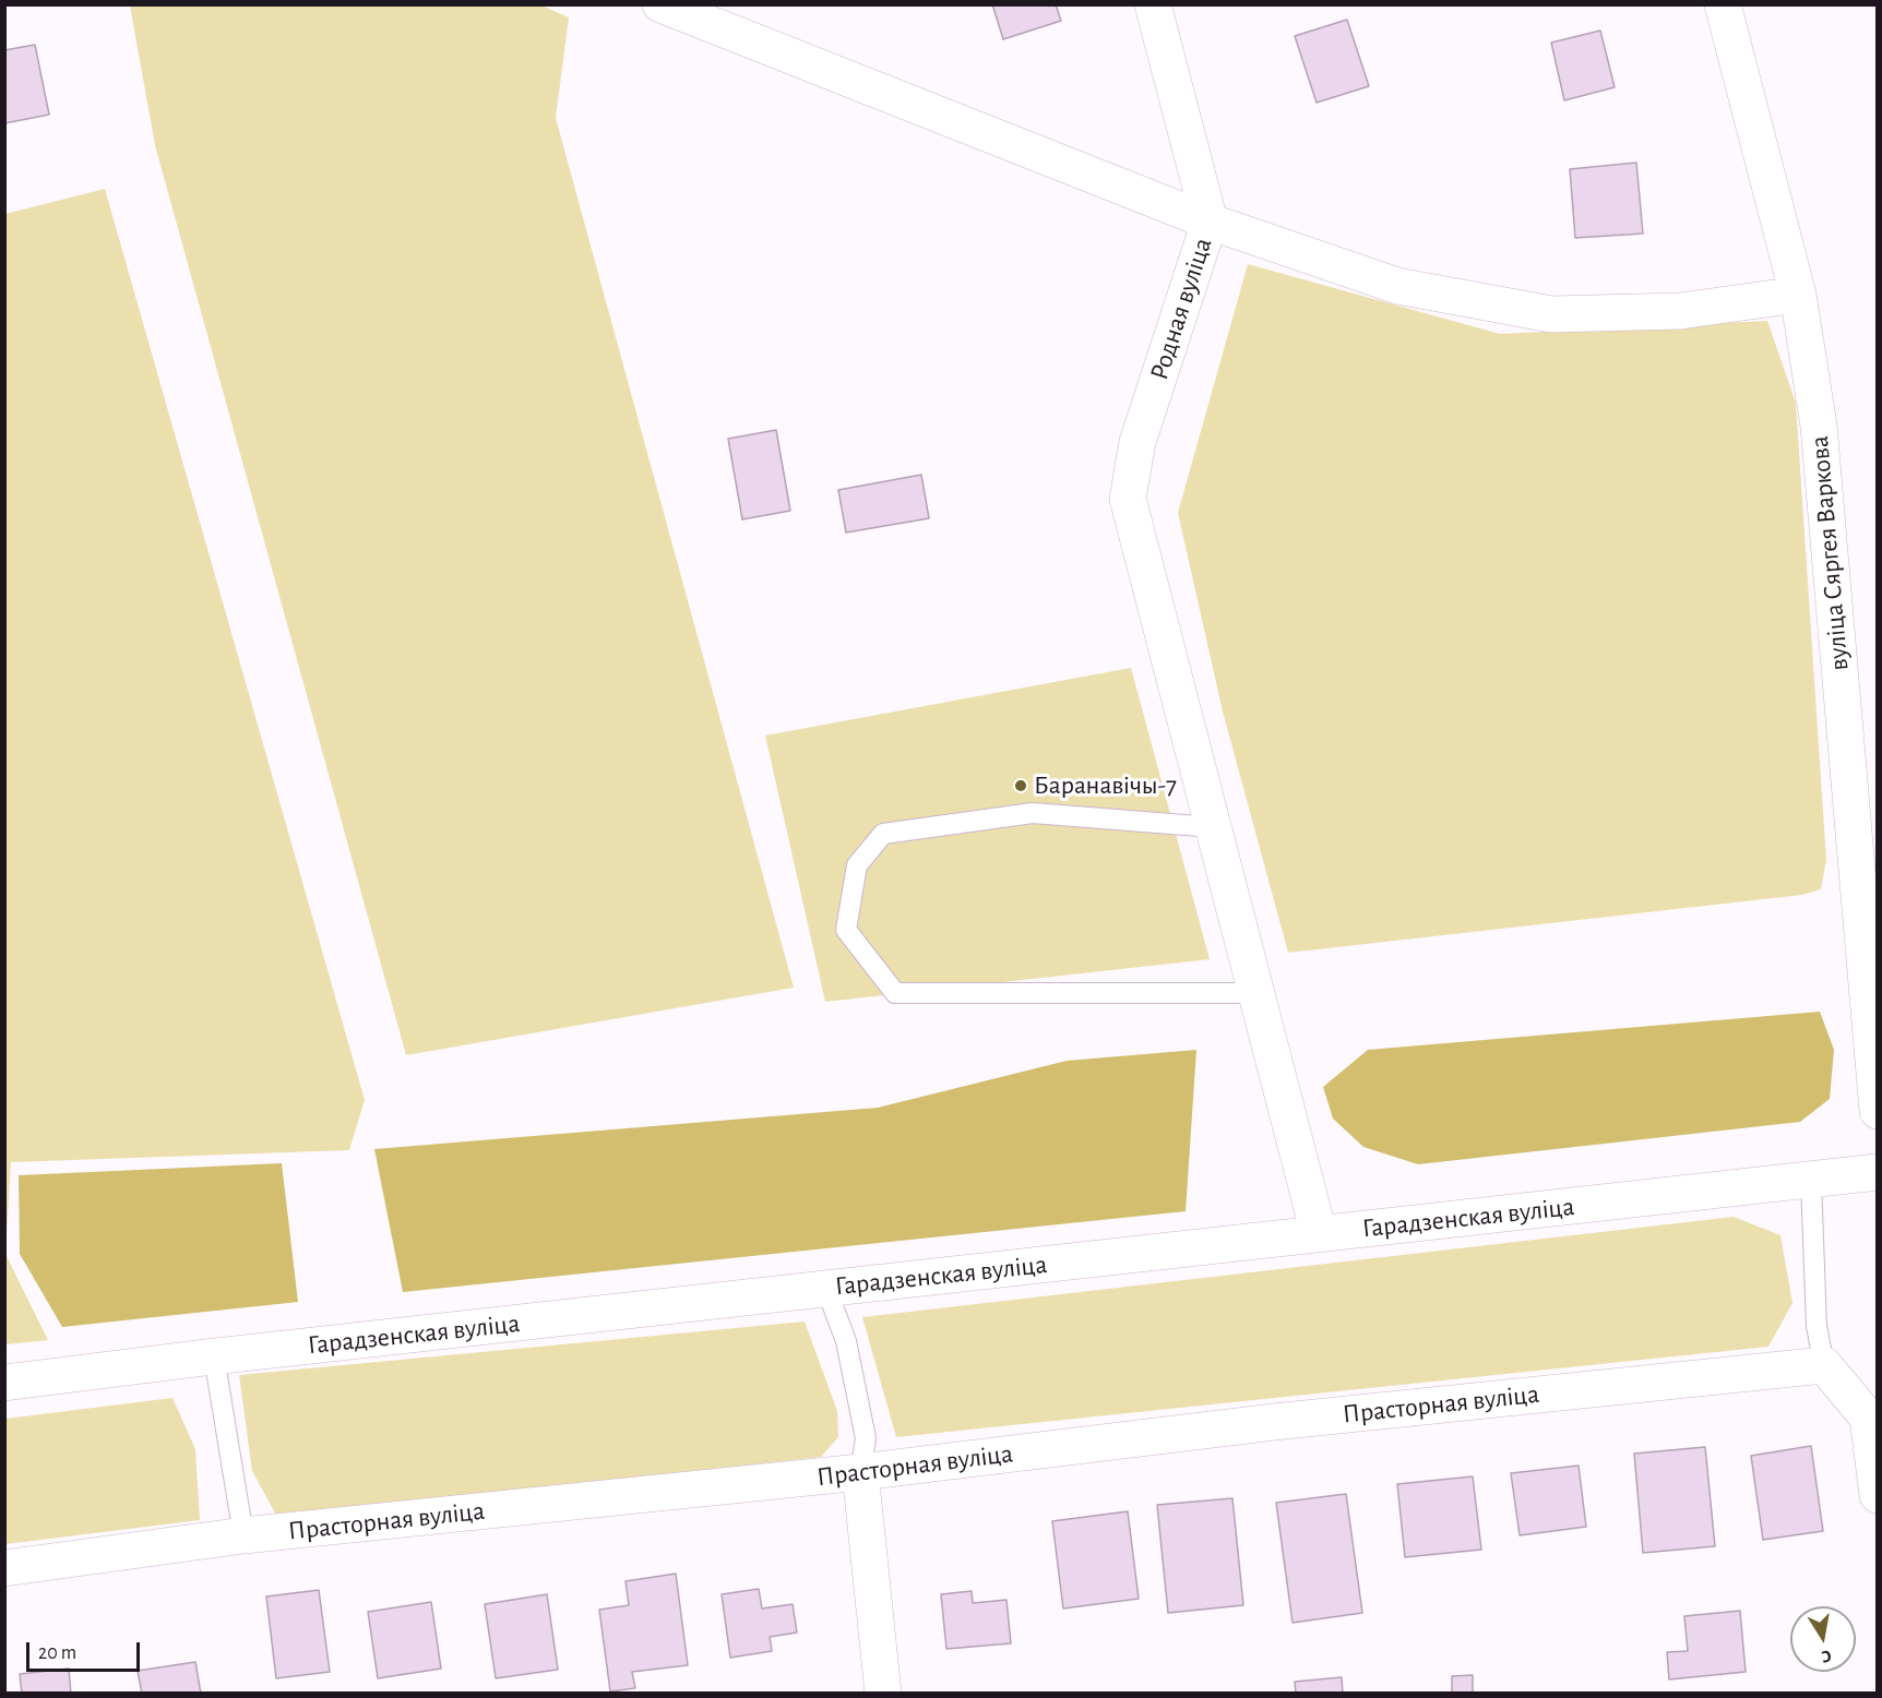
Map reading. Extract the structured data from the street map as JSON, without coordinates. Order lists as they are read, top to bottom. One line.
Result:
{"streets":{"street":["Родная вуліца","вуліца Сяргея Варкова","Гарадзенская вуліца","Прасторная вуліца"]},"places":["Баранавічы-7"],"scale_bar":"20 m","north":"bottom"}
